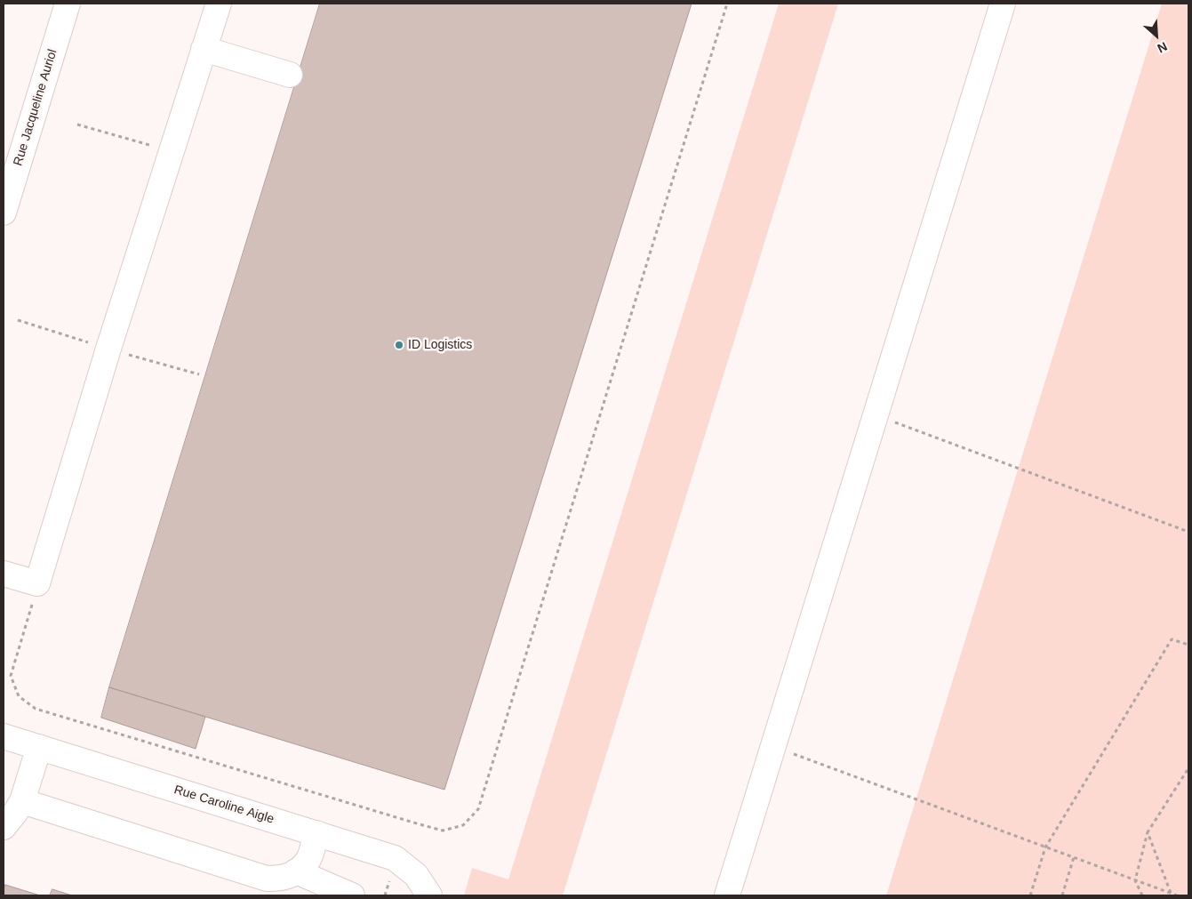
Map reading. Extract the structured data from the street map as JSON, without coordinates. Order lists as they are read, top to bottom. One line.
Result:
{"streets":{"street":["Rue Jacqueline Auriol","Rue Caroline Aigle"]},"places":["ID Logistics"],"north":"bottom right"}
